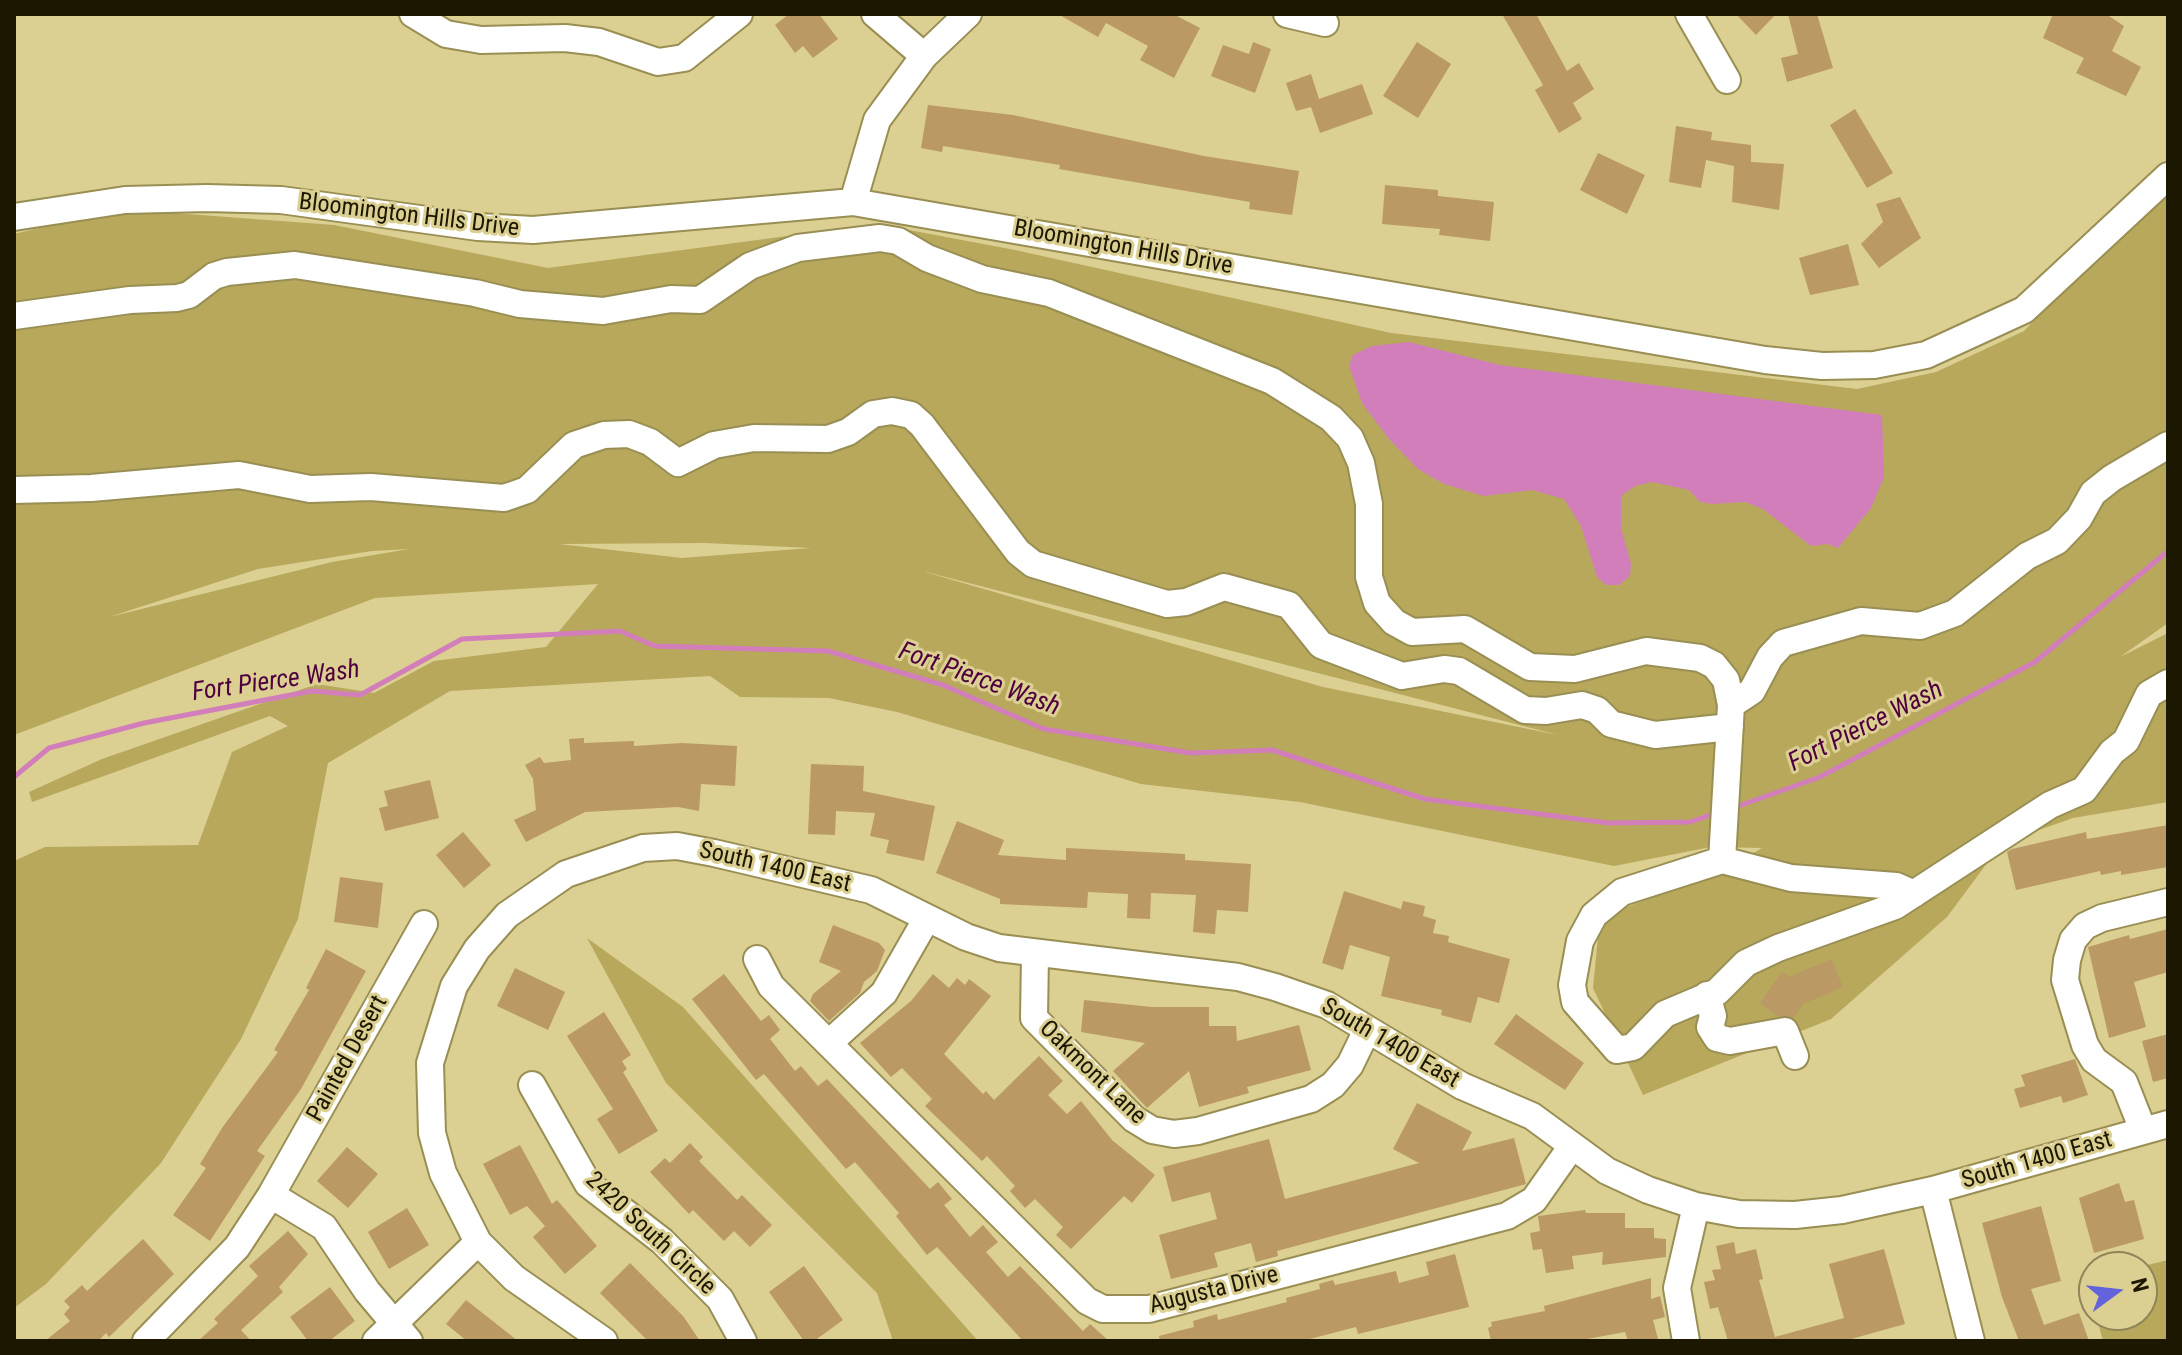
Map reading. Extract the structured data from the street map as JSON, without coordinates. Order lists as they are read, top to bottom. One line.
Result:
{"streets":{"street":["Bloomington Hills Drive","South 1400 East","Painted Desert","Oakmont Lane","2420 South Circle","Augusta Drive"]},"crossings":[["South 1400 East","Oakmont Lane"],["South 1400 East","Augusta Drive"]],"water":["Fort Pierce Wash"],"north":"right"}
